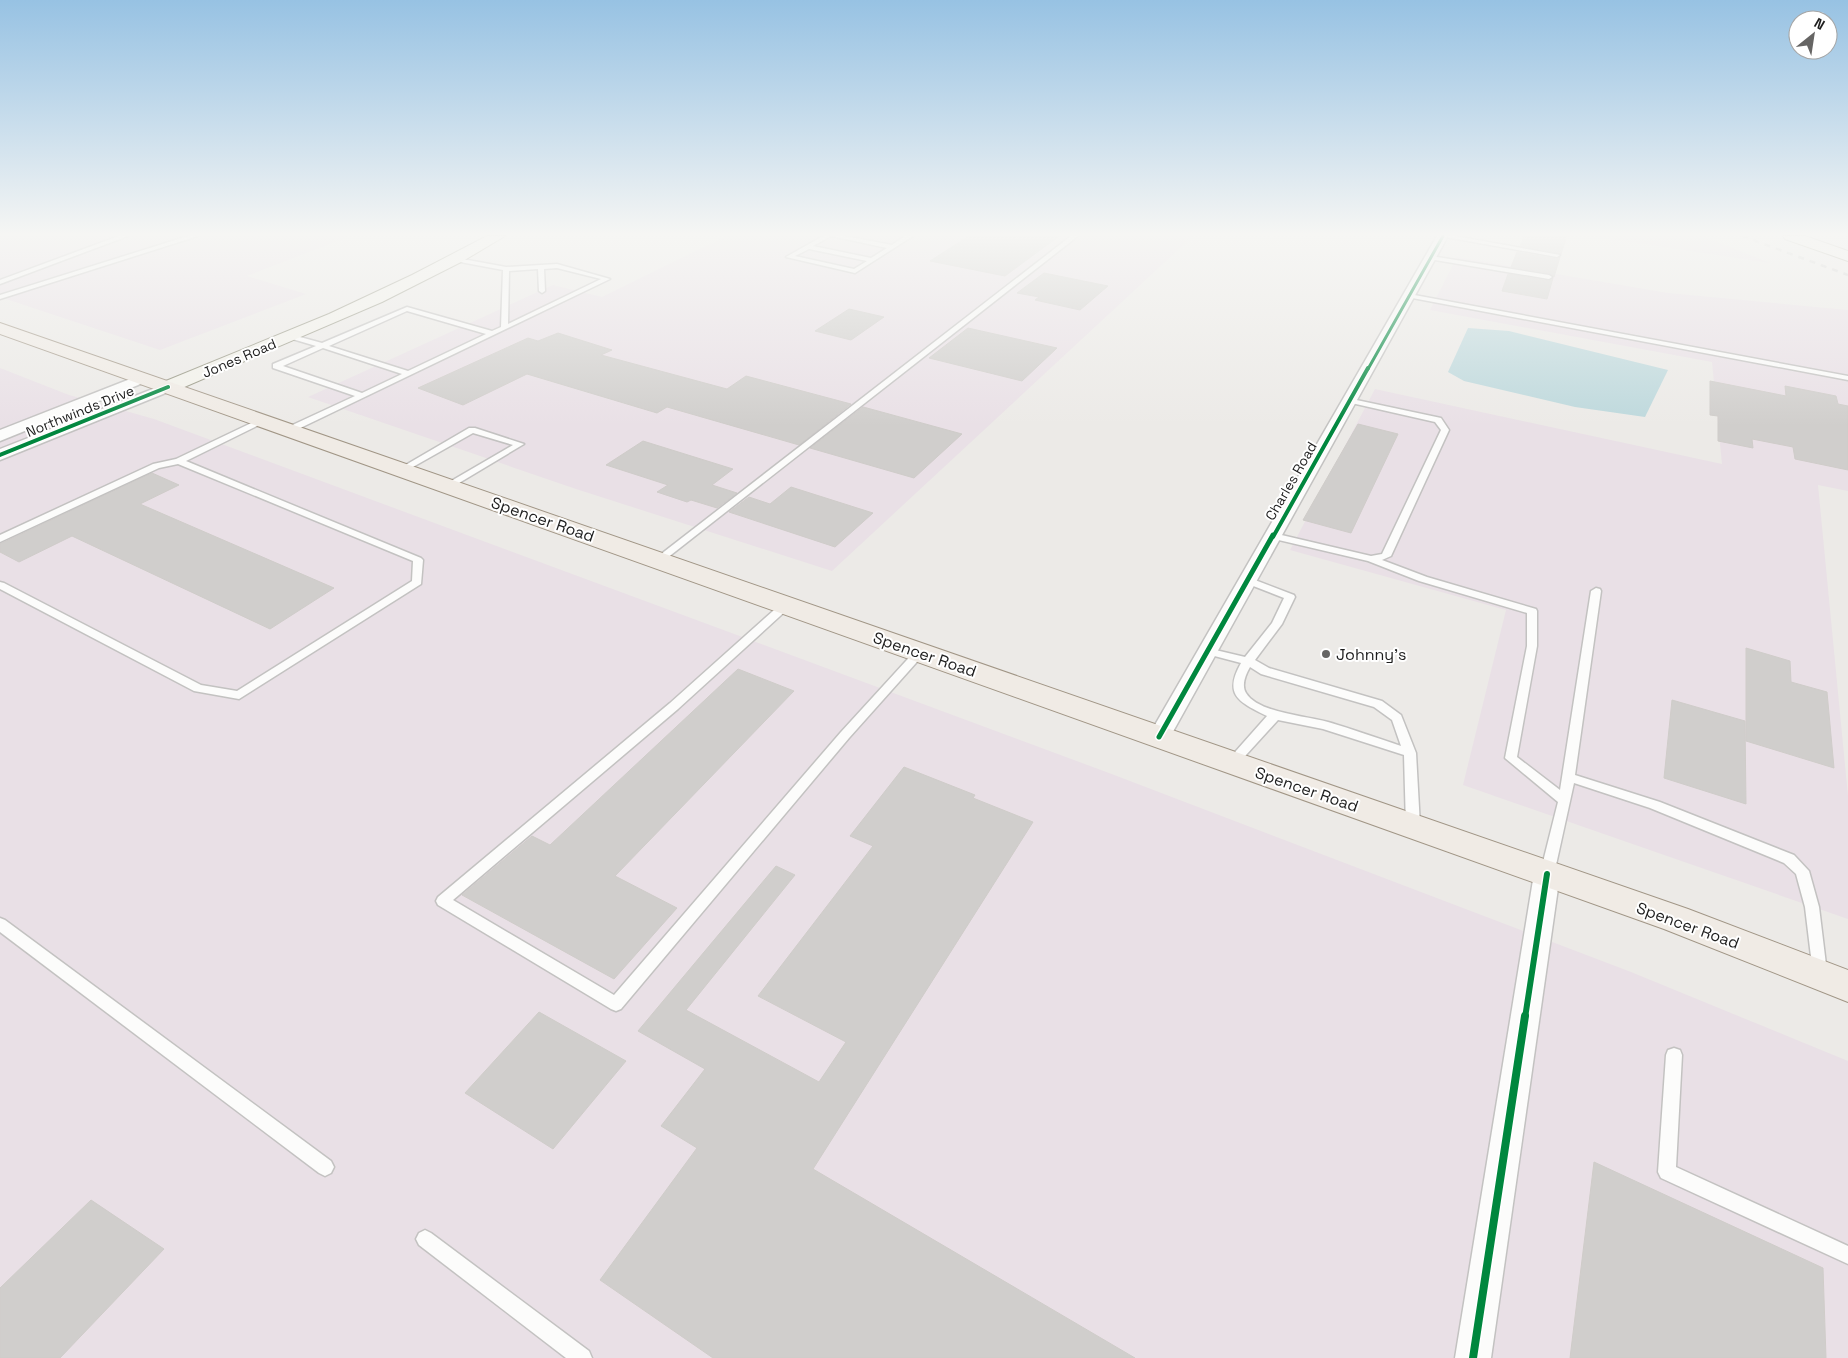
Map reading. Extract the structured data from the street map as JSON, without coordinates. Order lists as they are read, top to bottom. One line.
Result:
{"streets":{"main road":["Jones Road","Spencer Road"],"street":["Northwinds Drive","Charles Road"]},"crossings":[["Jones Road","Northwinds Drive"],["Jones Road","Spencer Road"],["Northwinds Drive","Spencer Road"],["Charles Road","Spencer Road"]],"places":["Johnny's"],"north":"top right"}
